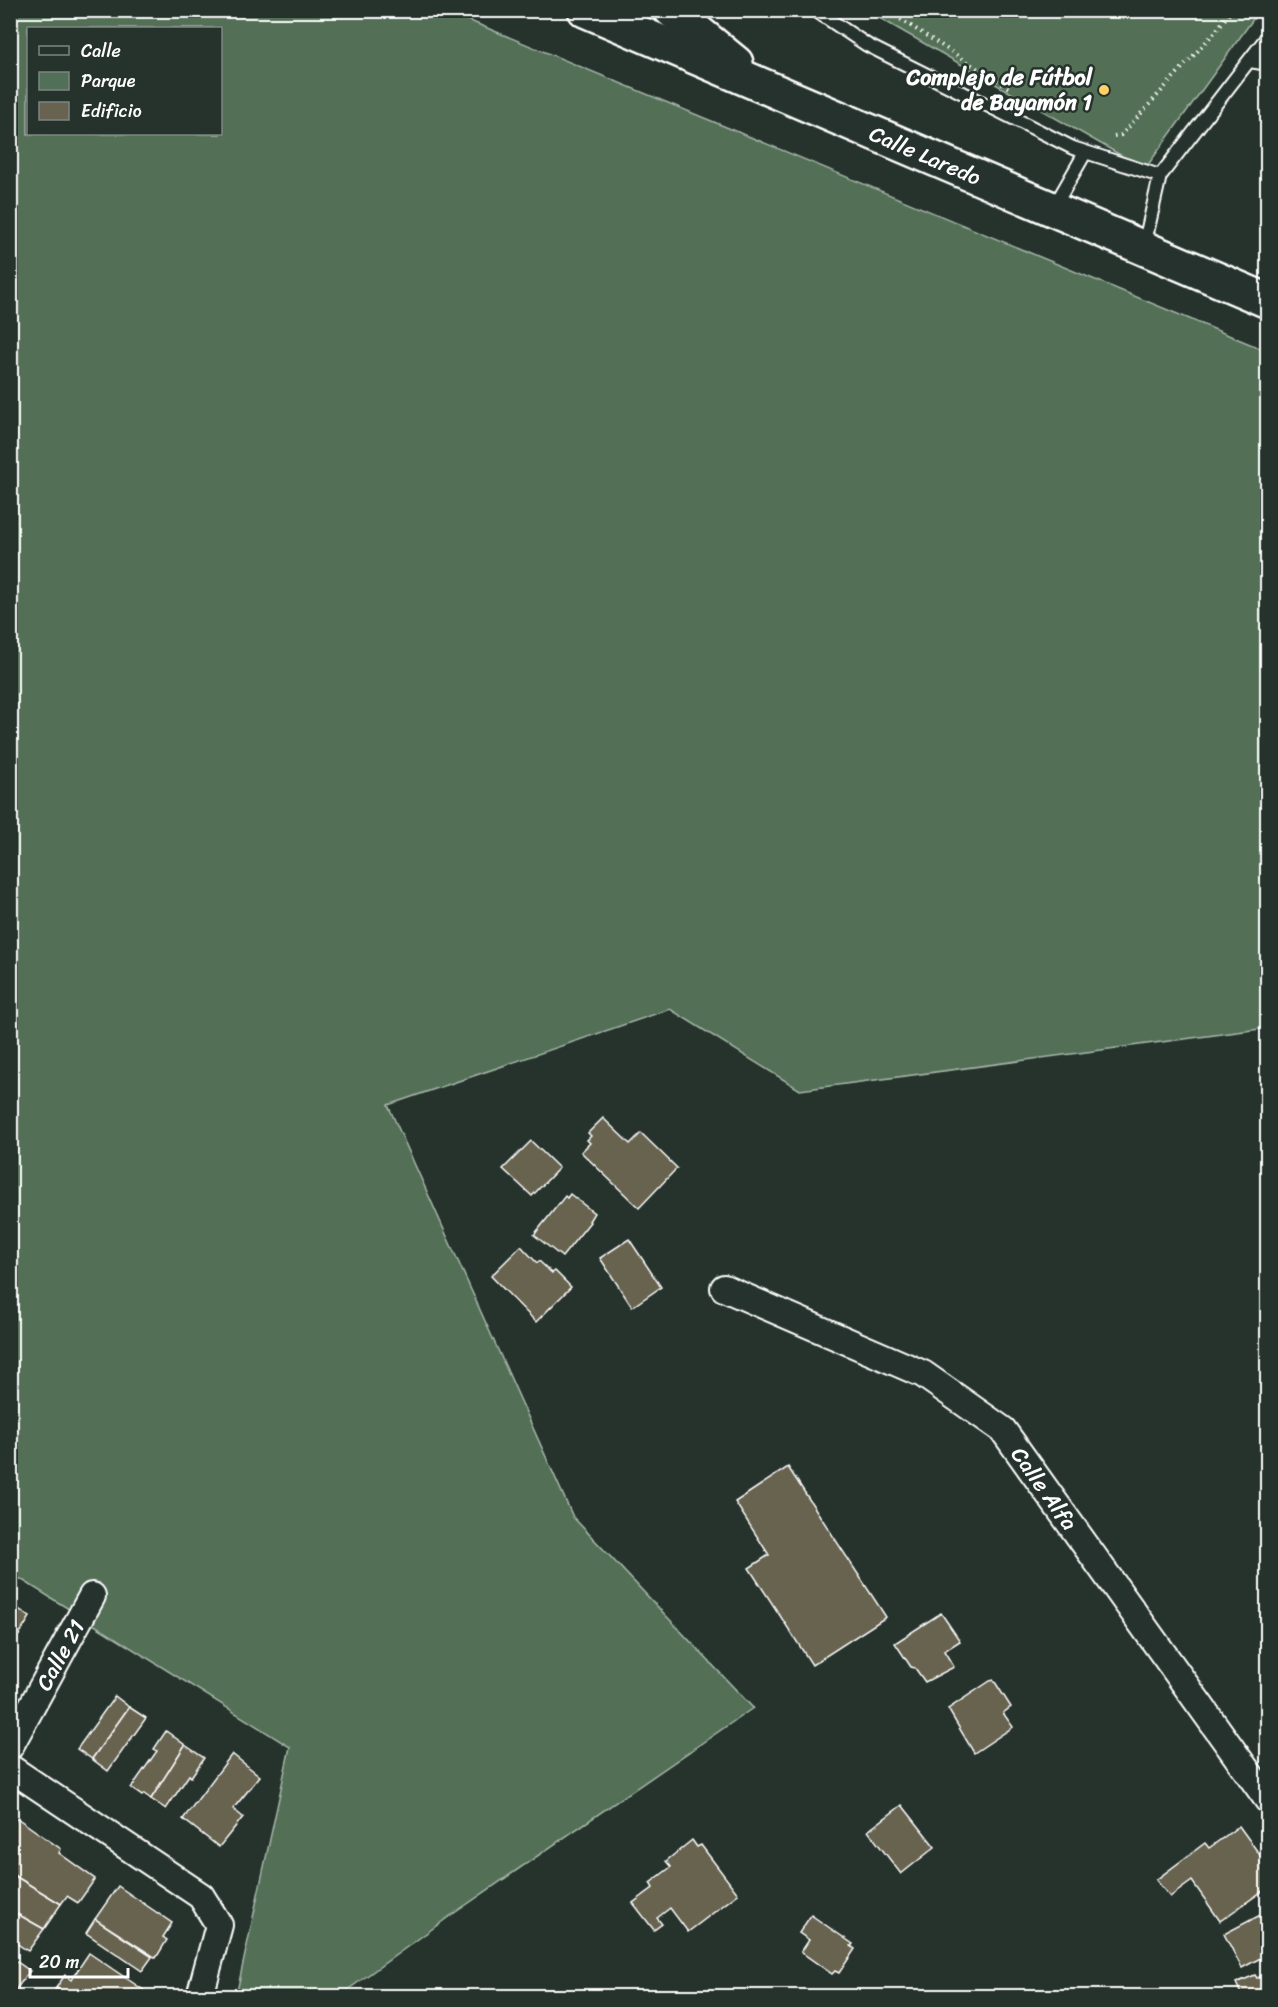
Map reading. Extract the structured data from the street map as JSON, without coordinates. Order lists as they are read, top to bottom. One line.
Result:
{"streets":{"main road":["Calle Laredo"],"street":["Calle Alfa","Calle 21"]},"places":["Complejo de Fútbol de Bayamón 1"],"legend":["Calle","Parque","Edificio"],"scale_bar":"20 m"}
